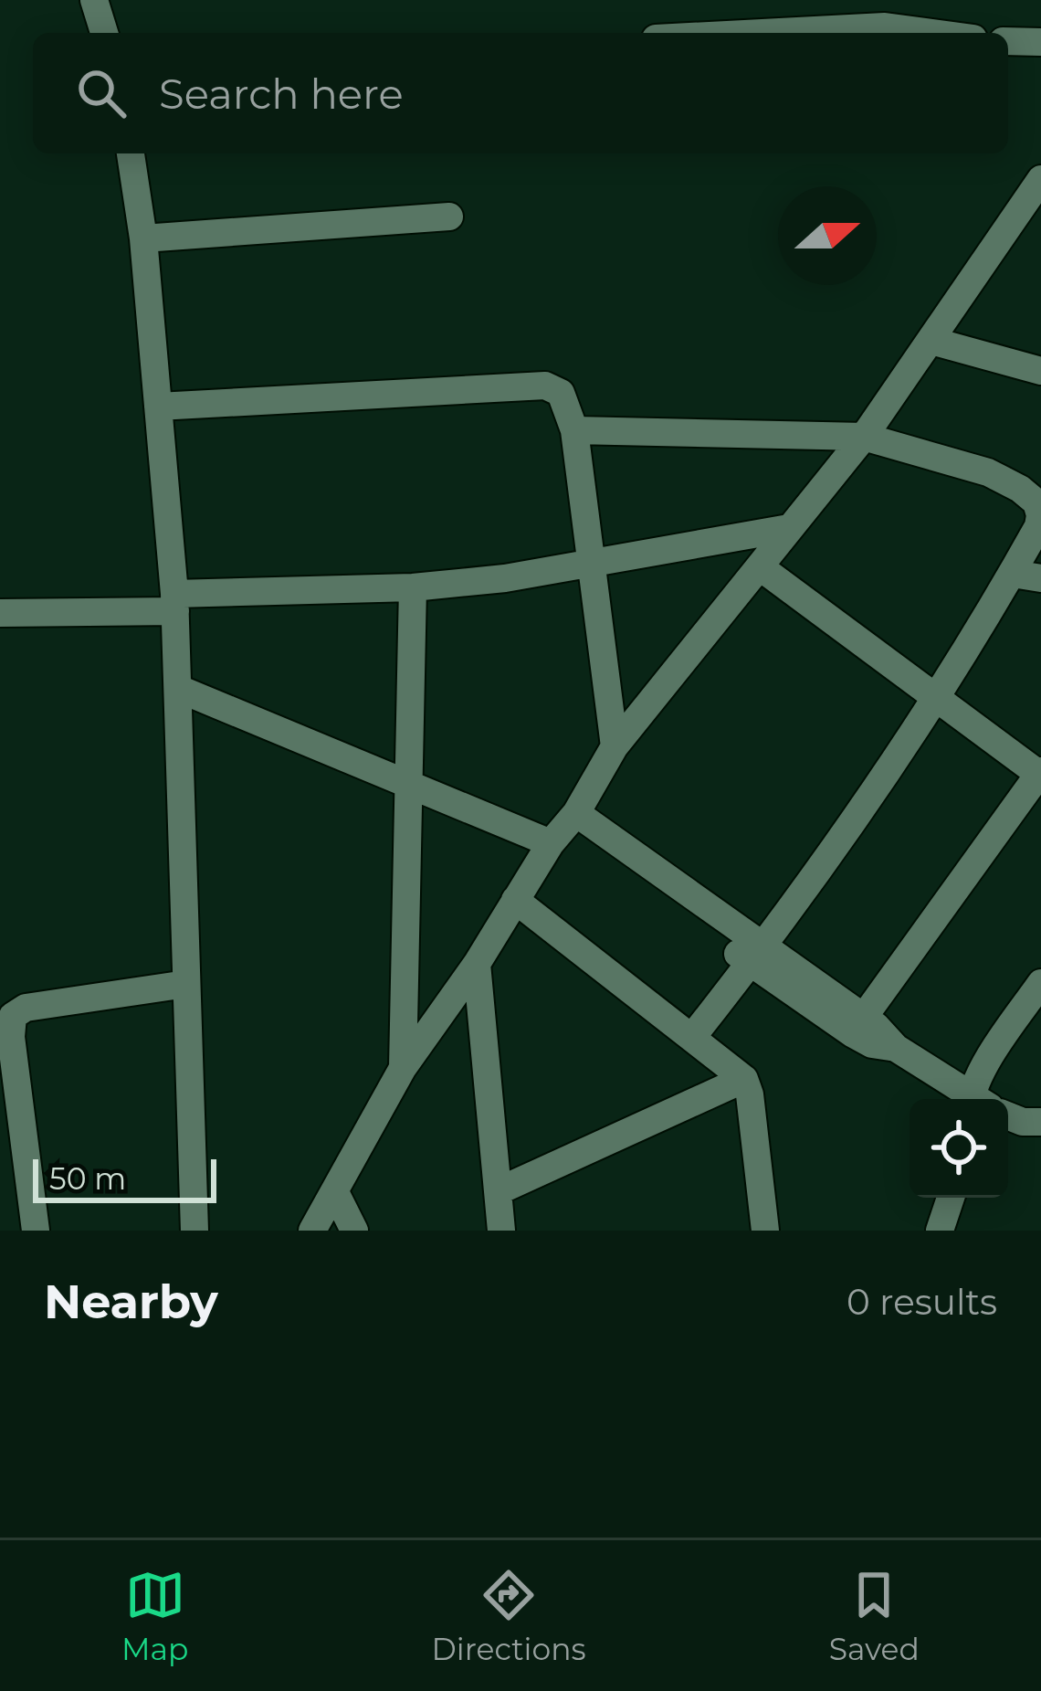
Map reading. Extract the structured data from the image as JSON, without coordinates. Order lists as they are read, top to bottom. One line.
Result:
{"scale_bar":"50 m","north":"right","page":{"search":"Search here","scale":"50 m","heading":["Nearby","0 results"],"nav":["Map","Directions","Saved"]}}
